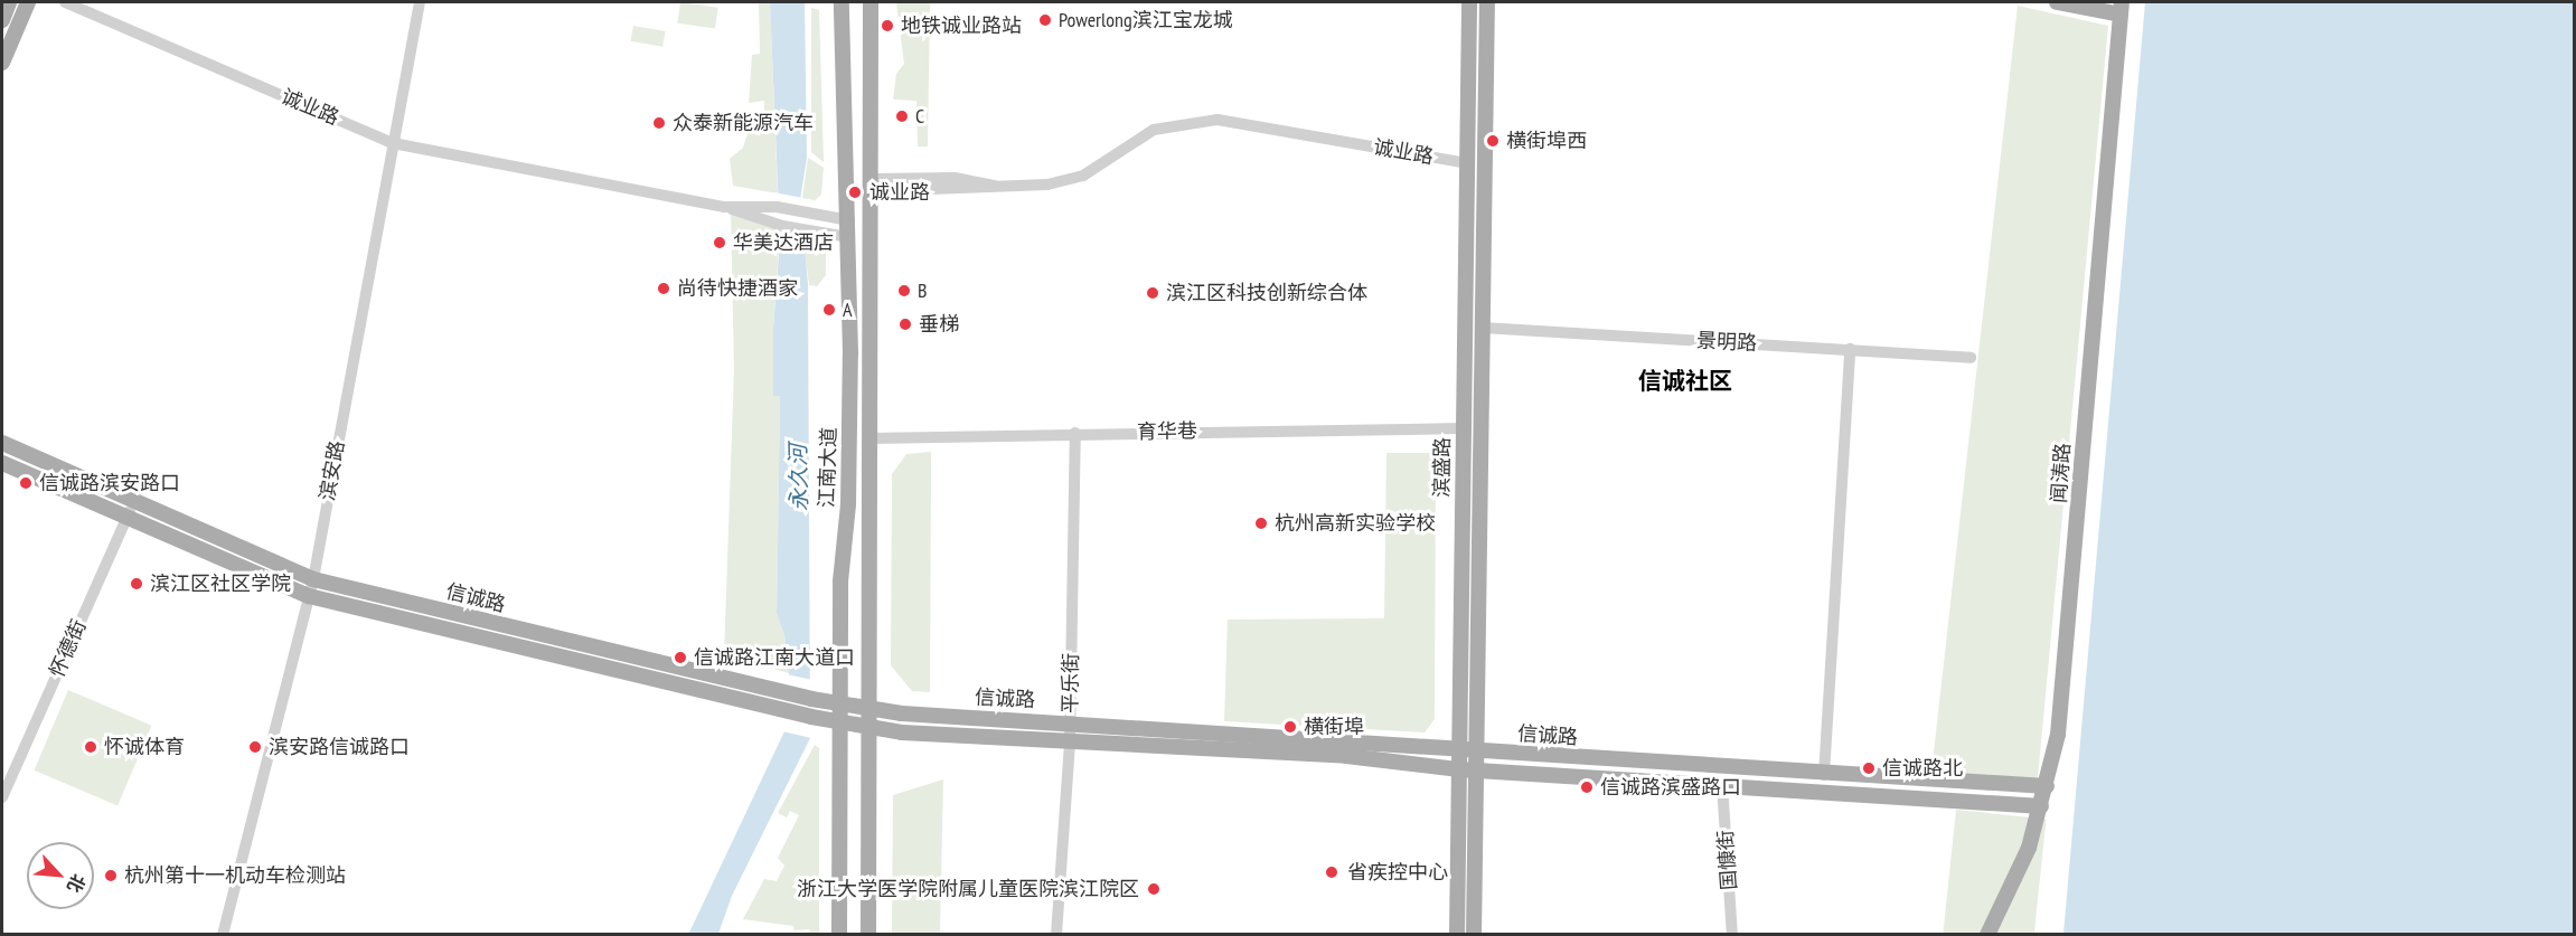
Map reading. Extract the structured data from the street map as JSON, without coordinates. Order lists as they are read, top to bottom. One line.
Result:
{"streets":{"main road":["江南大道","滨盛路","闻涛路","信诚路"],"street":["诚业路","景明路","育华巷","滨安路","怀德街","平乐街","国慷街"]},"crossings":[["诚业路","江南大道"],["诚业路","滨盛路"],["诚业路","滨安路"],["景明路","滨盛路"],["育华巷","江南大道"],["育华巷","滨盛路"],["育华巷","平乐街"],["江南大道","信诚路"],["滨盛路","信诚路"],["滨安路","信诚路"],["闻涛路","信诚路"],["信诚路","怀德街"],["信诚路","平乐街"],["信诚路","国慷街"]],"districts":["信诚社区"],"water":["永久河"],"places":["Powerlong滨江宝龙城","地铁诚业路站","C","众泰新能源汽车","横街埠西","诚业路","华美达酒店","尚待快捷酒家","B","滨江区科技创新综合体","A","垂梯","信诚路滨安路口","杭州高新实验学校","滨江区社区学院","信诚路江南大道口","横街埠","怀诚体育","滨安路信诚路口","信诚路北","信诚路滨盛路口","省疾控中心","杭州第十一机动车检测站","浙江大学医学院附属儿童医院滨江院区"],"north":"bottom right"}
